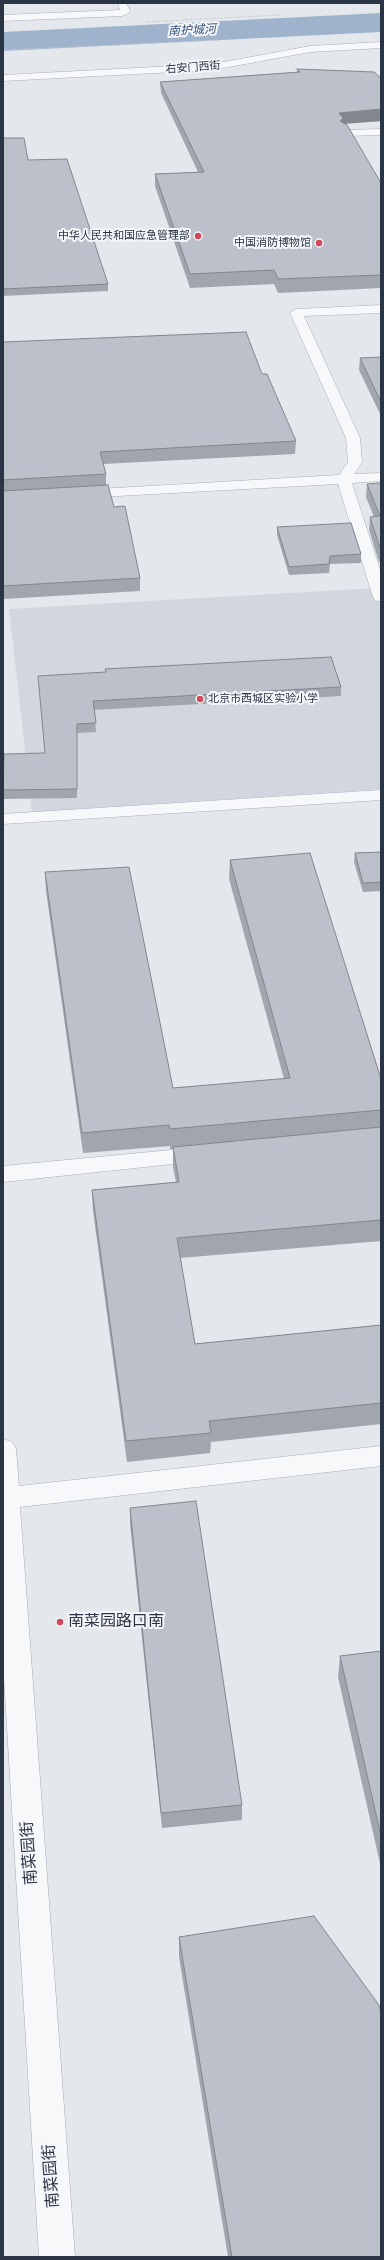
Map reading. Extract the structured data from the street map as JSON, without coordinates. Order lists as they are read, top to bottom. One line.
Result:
{"streets":{"street":["右安门西街","南菜园街"]},"water":["南护城河"],"places":["中华人民共和国应急管理部","中国消防博物馆","北京市西城区实验小学","南菜园路口南"]}
